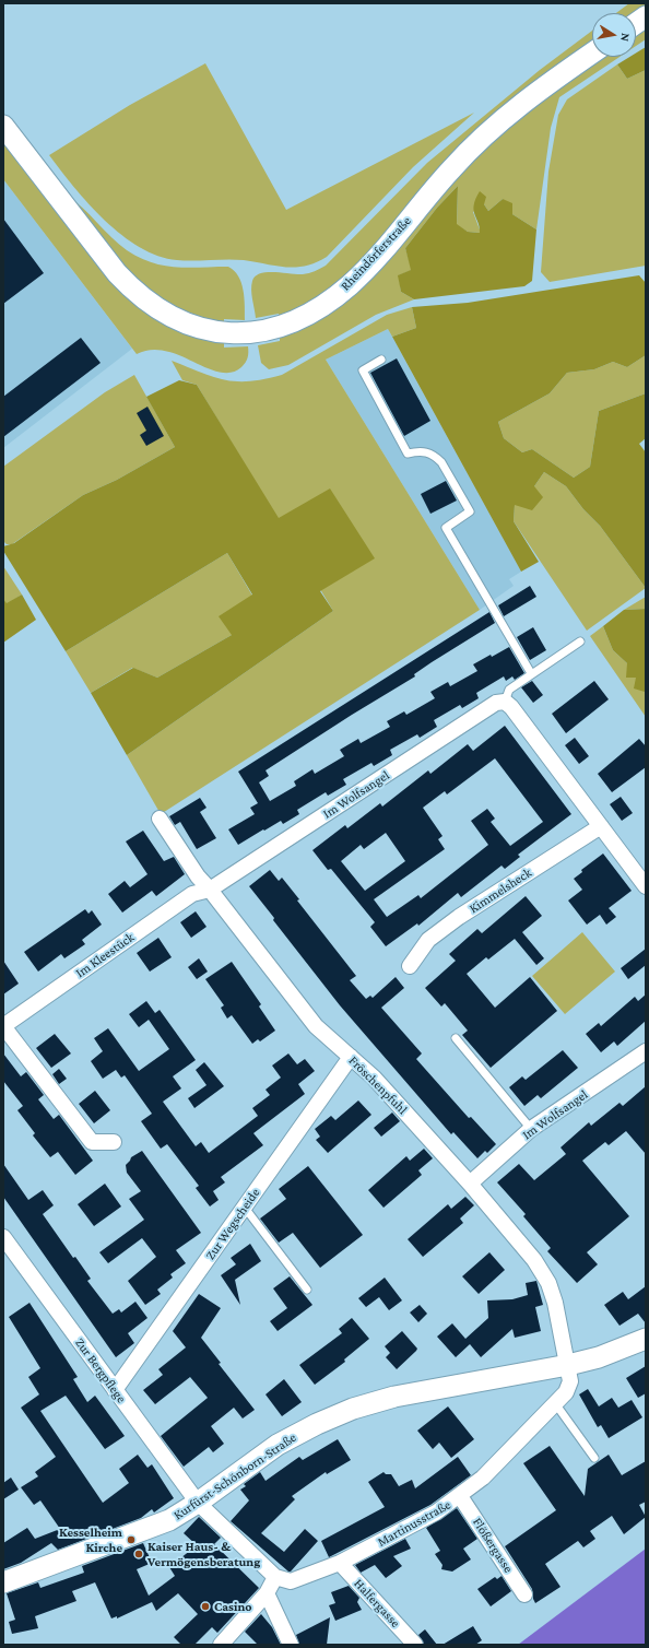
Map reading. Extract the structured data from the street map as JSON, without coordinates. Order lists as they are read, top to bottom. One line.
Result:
{"streets":{"main road":["Rheindörferstraße","Kurfürst-Schönborn-Straße"],"street":["Im Wolfsangel","Kimmelsheck","Im Kleestück","Fröschenpfuhl","Zur Wegscheide","Zur Bergpflege","Martinusstraße","Flößergasse","Halfergasse"]},"crossings":[["Im Wolfsangel","Im Kleestück"],["Im Wolfsangel","Fröschenpfuhl"],["Im Kleestück","Fröschenpfuhl"],["Fröschenpfuhl","Zur Wegscheide"],["Fröschenpfuhl","Kurfürst-Schönborn-Straße"],["Fröschenpfuhl","Martinusstraße"],["Zur Wegscheide","Zur Bergpflege"],["Zur Bergpflege","Kurfürst-Schönborn-Straße"],["Zur Bergpflege","Martinusstraße"],["Kurfürst-Schönborn-Straße","Martinusstraße"],["Martinusstraße","Flößergasse"],["Martinusstraße","Halfergasse"]],"places":["Kesselheim Kirche","Kaiser Haus- & Vermögensberatung","Casino"],"north":"right"}
